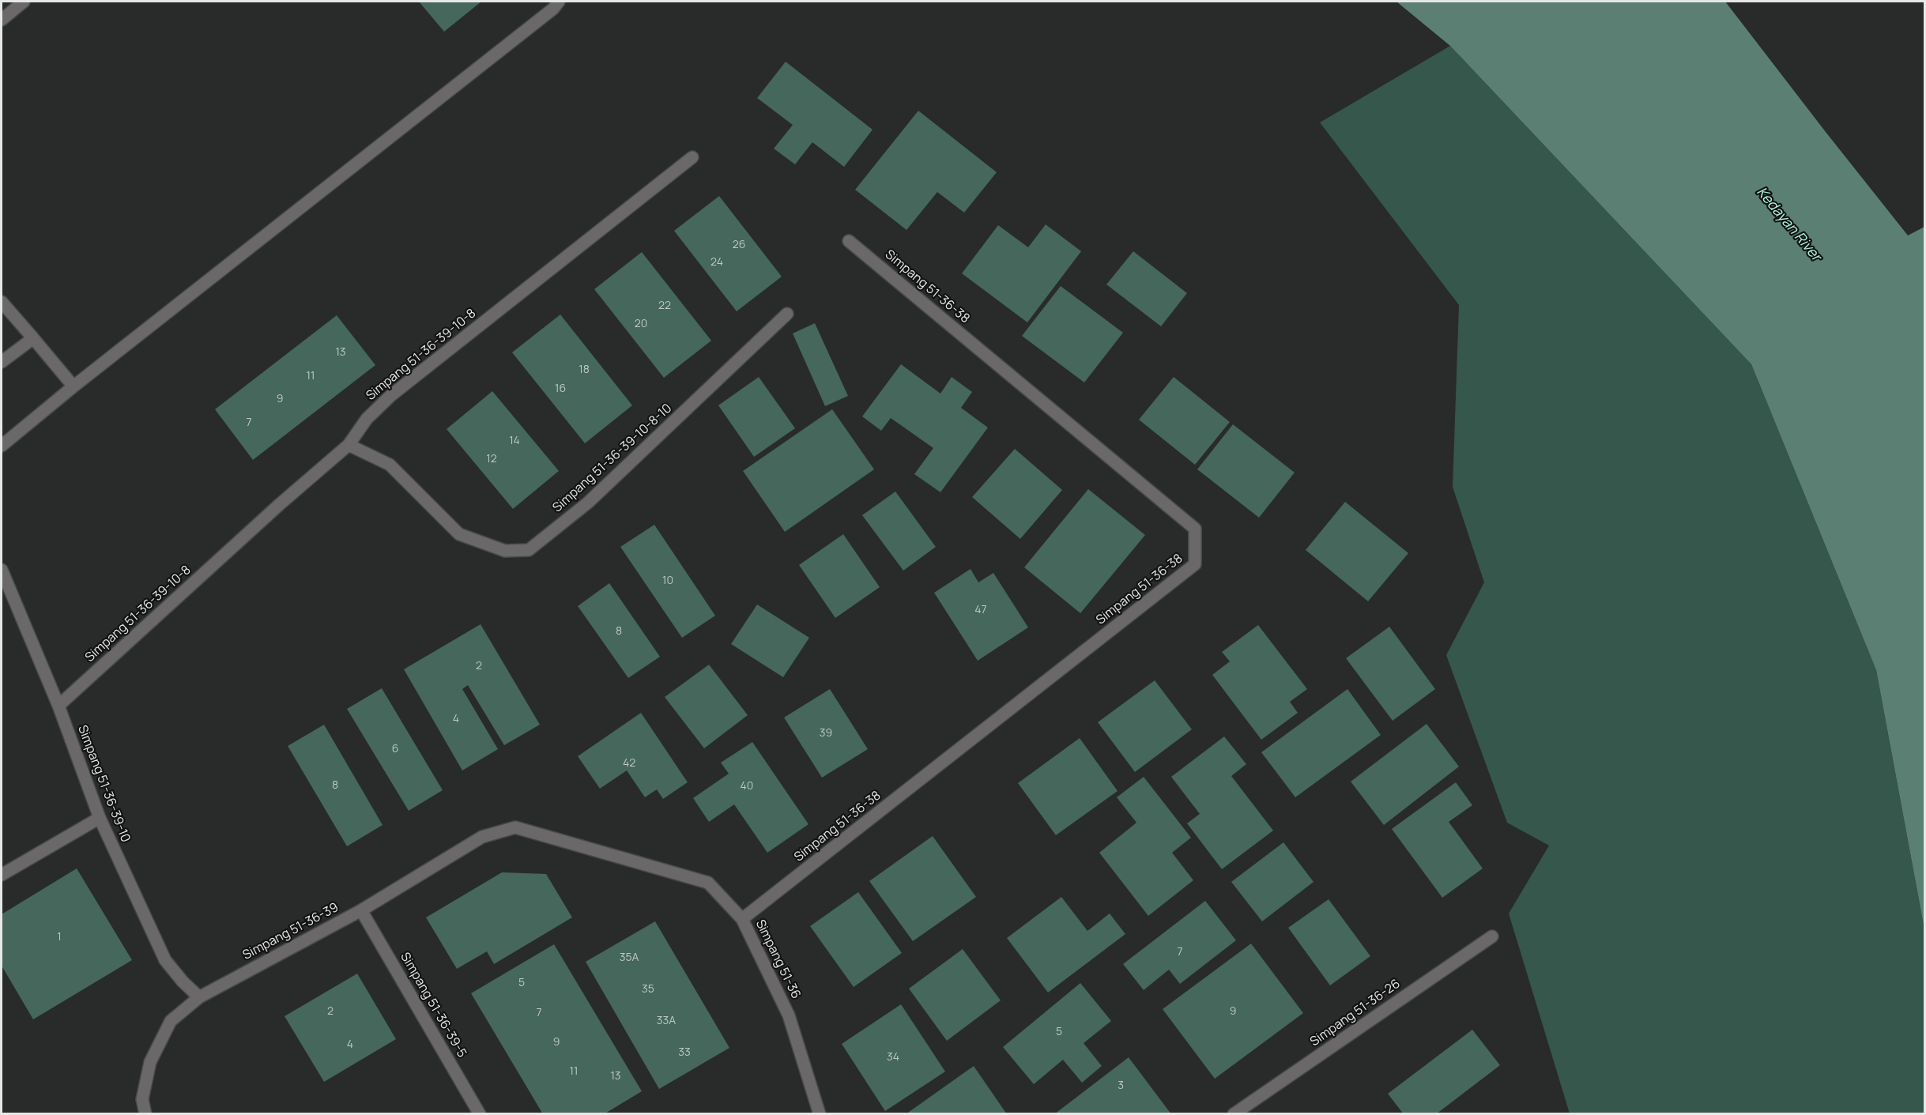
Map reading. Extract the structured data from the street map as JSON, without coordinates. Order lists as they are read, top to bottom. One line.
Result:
{"streets":{"street":["Simpang 51-36-38","Simpang 51-36-39-10-8","Simpang 51-36-39-10-8-10","Simpang 51-36-39-10","Simpang 51-36-39","Simpang 51-36","Simpang 51-36-39-5","Simpang 51-36-26"]},"crossings":[["Simpang 51-36-38","Simpang 51-36"],["Simpang 51-36-39-10-8","Simpang 51-36-39-10-8-10"],["Simpang 51-36-39-10-8","Simpang 51-36-39-10"],["Simpang 51-36-39-10","Simpang 51-36-39"],["Simpang 51-36-39","Simpang 51-36"],["Simpang 51-36-39","Simpang 51-36-39-5"]],"water":["Kedayan River"],"house_numbers":["26","24","22","20","13","18","11","16","9","7","14","12","10","47","8","2","4","39","6","42","8","40","1","7","35A","5","35","2","9","7","33A","5","9","4","33","34","11","13","3"]}
